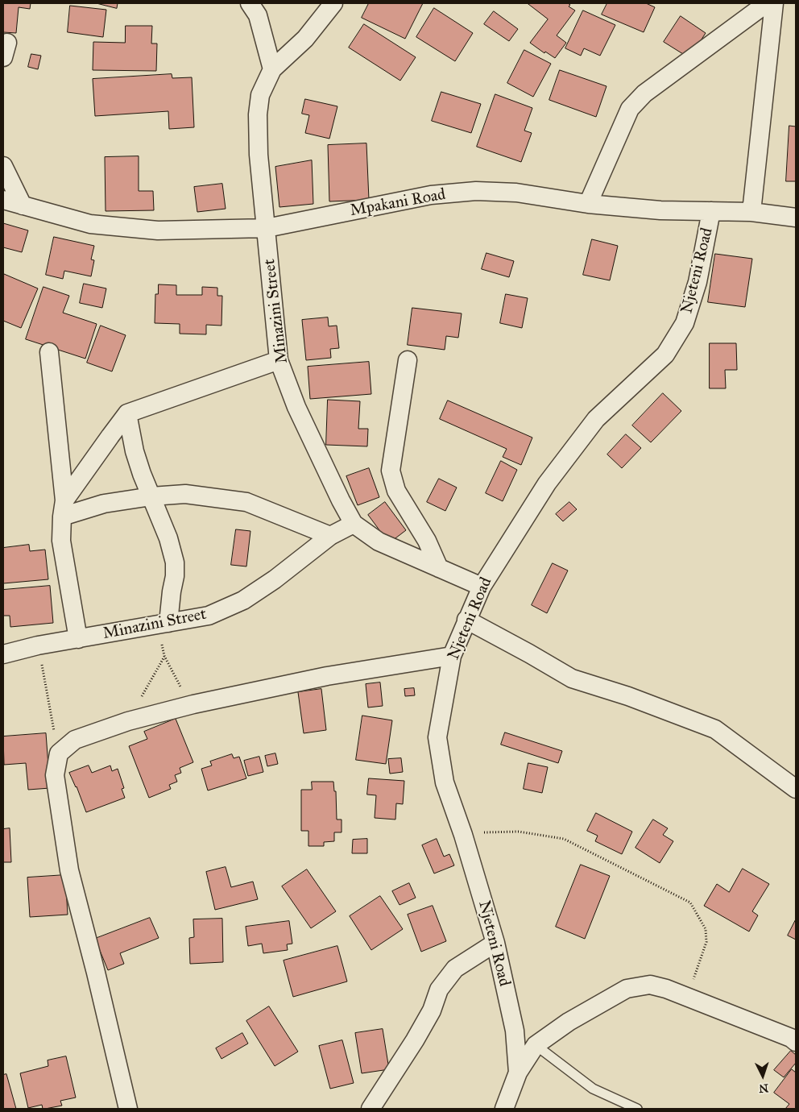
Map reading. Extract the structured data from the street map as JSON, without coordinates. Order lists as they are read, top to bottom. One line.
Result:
{"streets":{"street":["Mpakani Road","Njeteni Road","Minazini Street"]},"crossings":[["Mpakani Road","Njeteni Road"],["Mpakani Road","Minazini Street"],["Njeteni Road","Minazini Street"]],"north":"bottom"}
